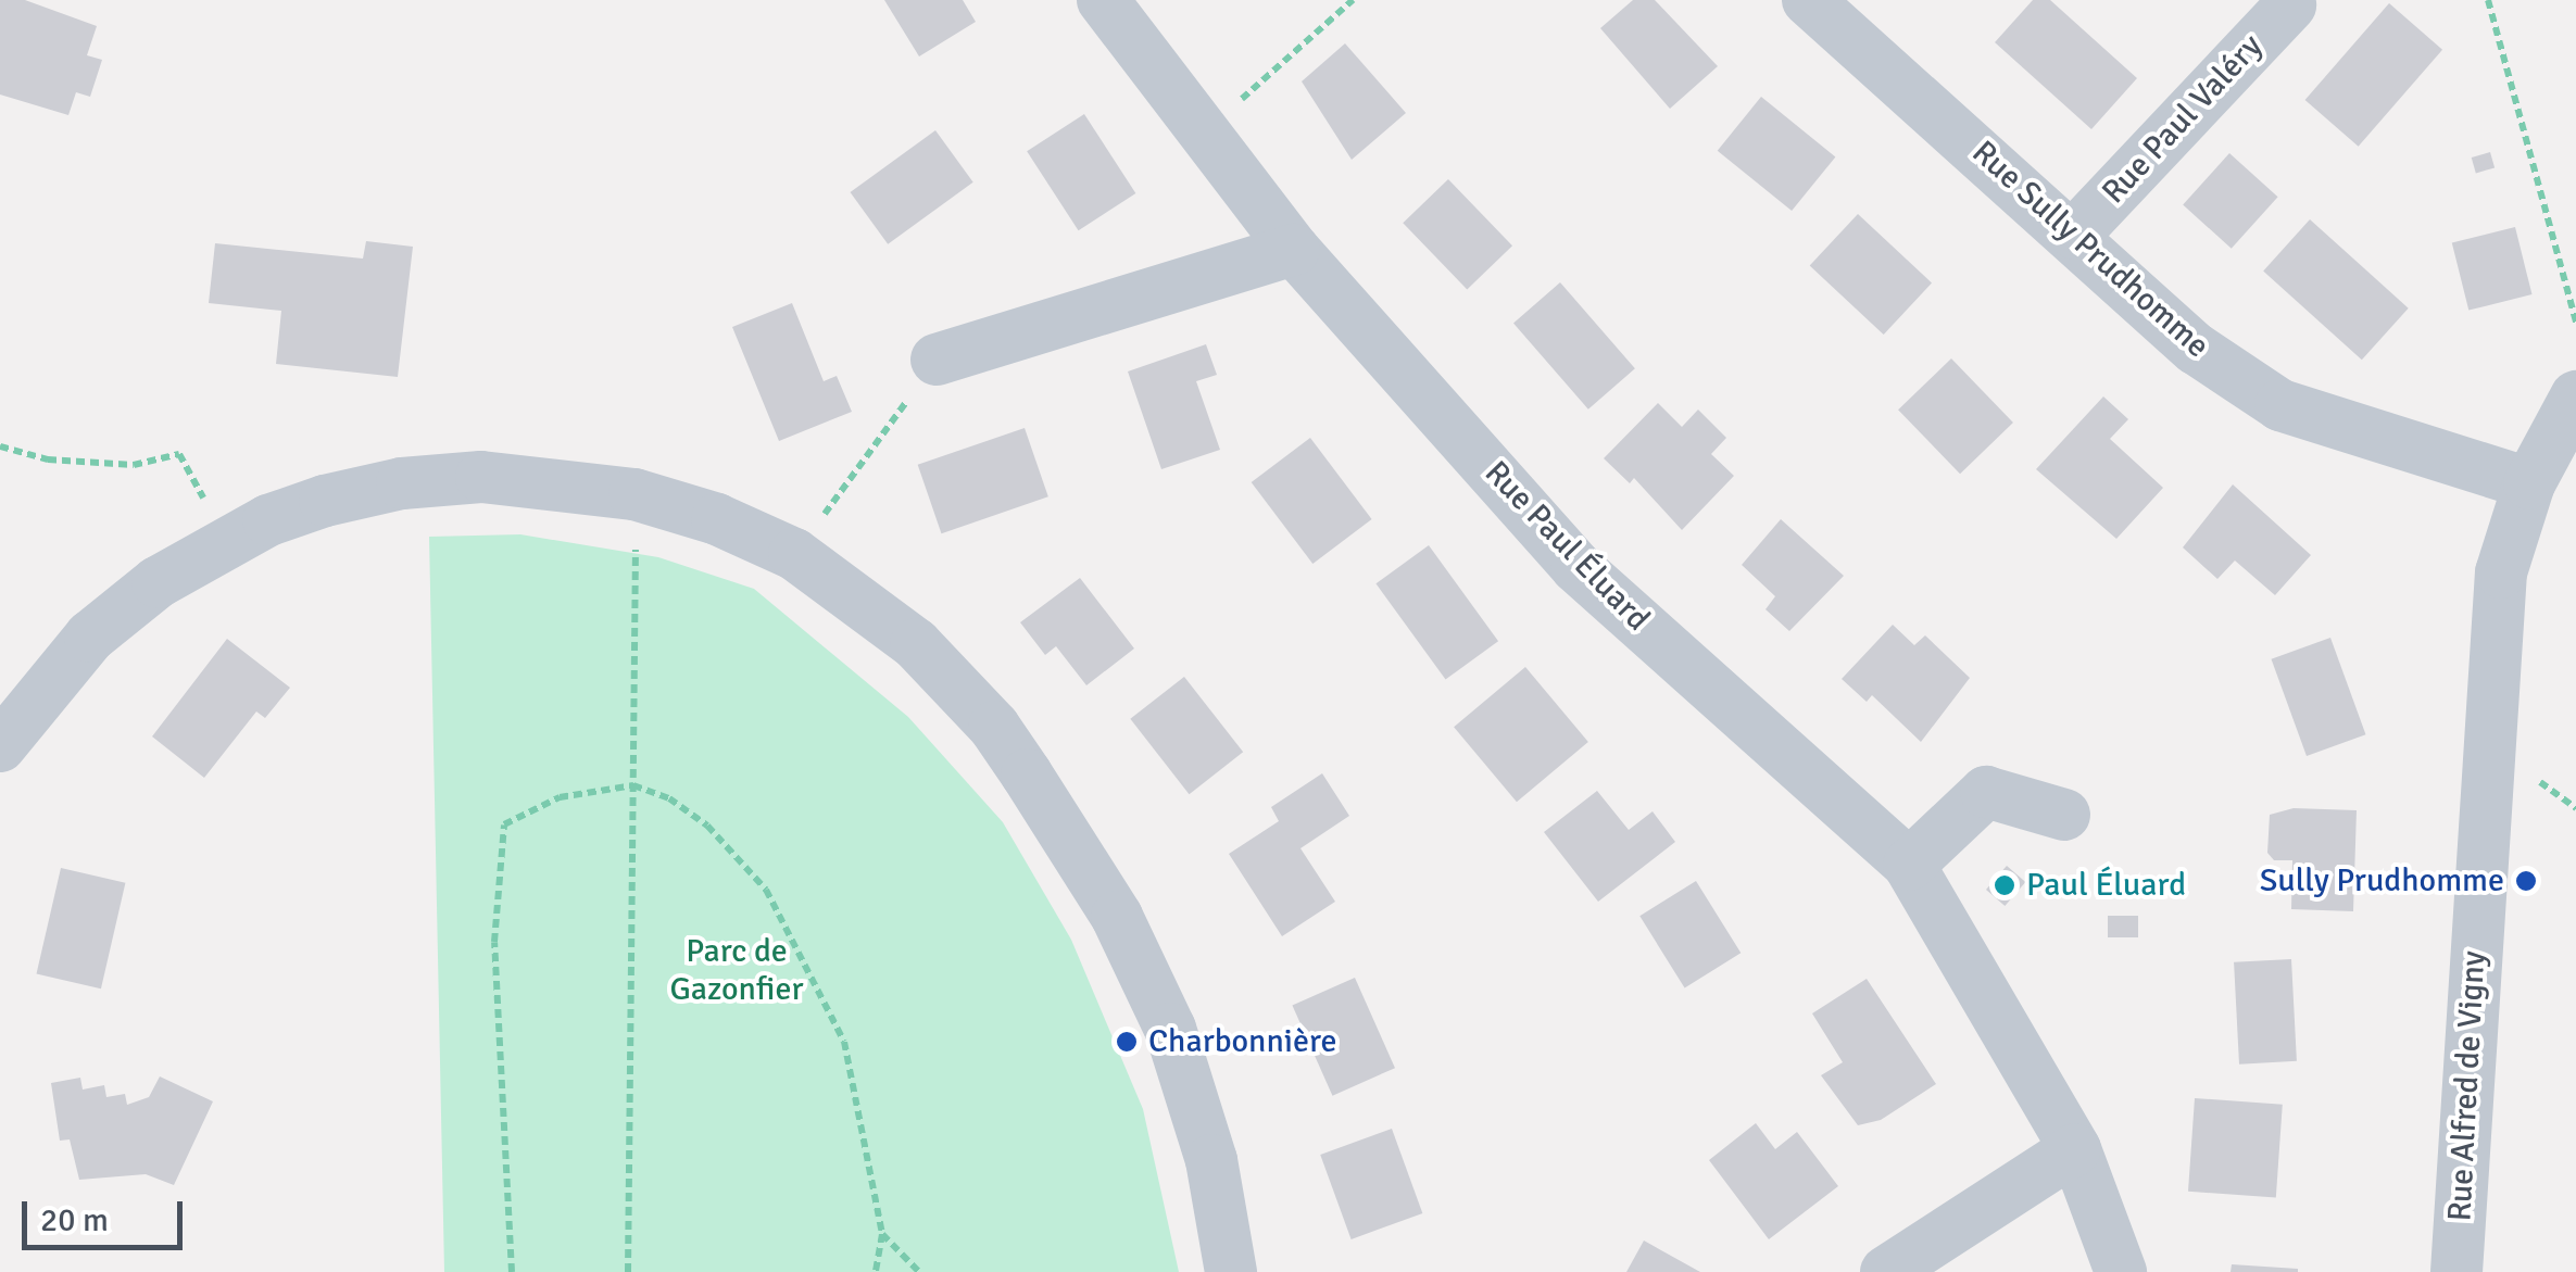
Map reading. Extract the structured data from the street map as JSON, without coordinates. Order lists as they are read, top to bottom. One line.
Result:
{"streets":{"street":["Rue Paul Valéry","Rue Sully Prudhomme","Rue Paul Éluard","Rue Alfred de Vigny"]},"crossings":[["Rue Paul Valéry","Rue Sully Prudhomme"],["Rue Sully Prudhomme","Rue Alfred de Vigny"]],"parks":["Parc de Gazonfier"],"places":["Sully Prudhomme","Paul Éluard","Charbonnière"],"scale_bar":"20 m"}
